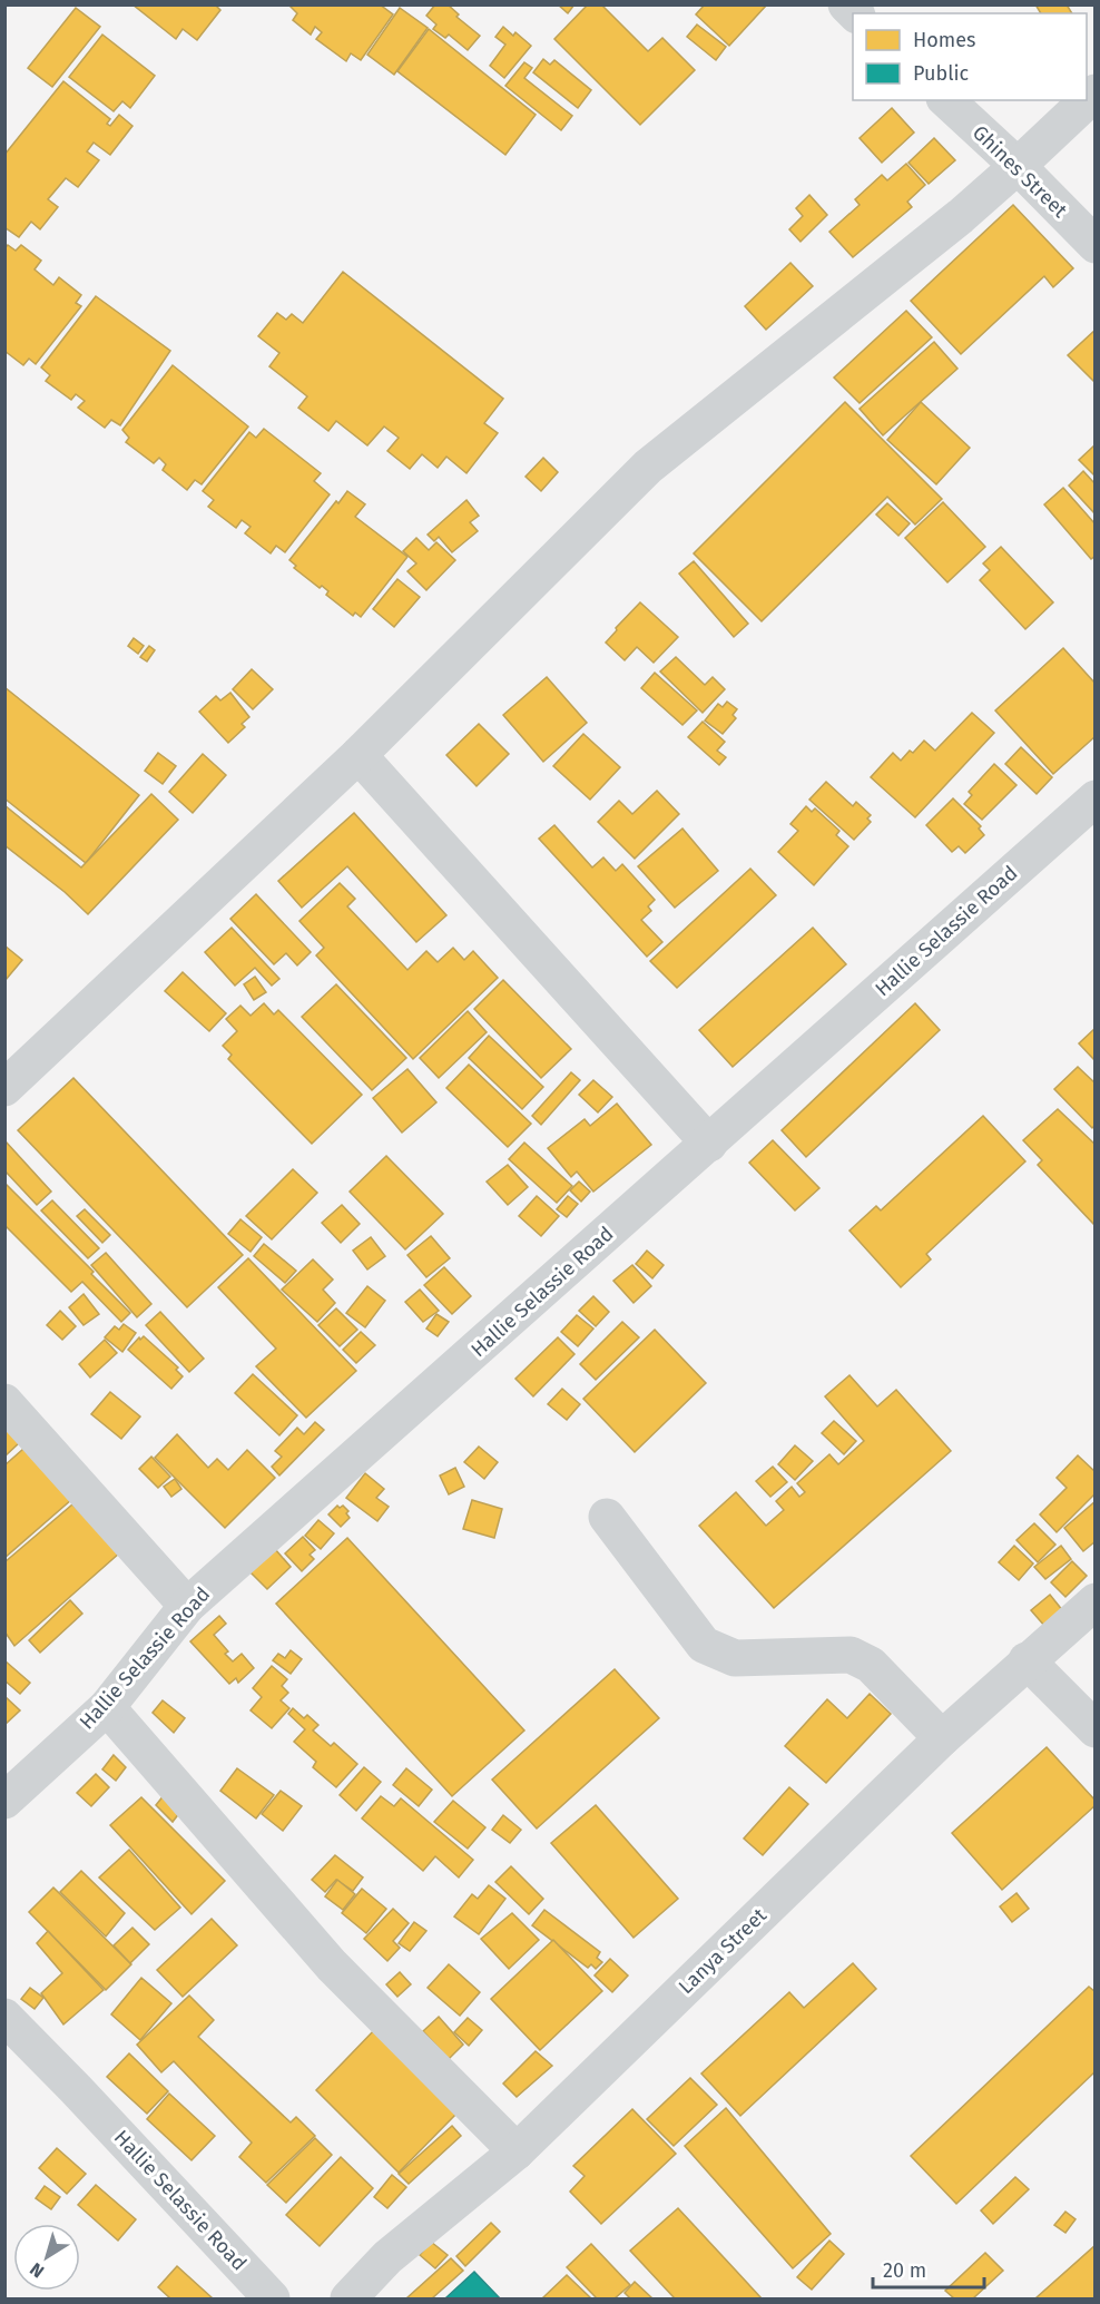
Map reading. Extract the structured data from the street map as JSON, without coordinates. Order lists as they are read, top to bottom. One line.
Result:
{"streets":{"street":["Ghines Street","Hallie Selassie Road","Lanya Street"]},"legend":["Homes","Public"],"scale_bar":"20 m","north":"bottom left"}
